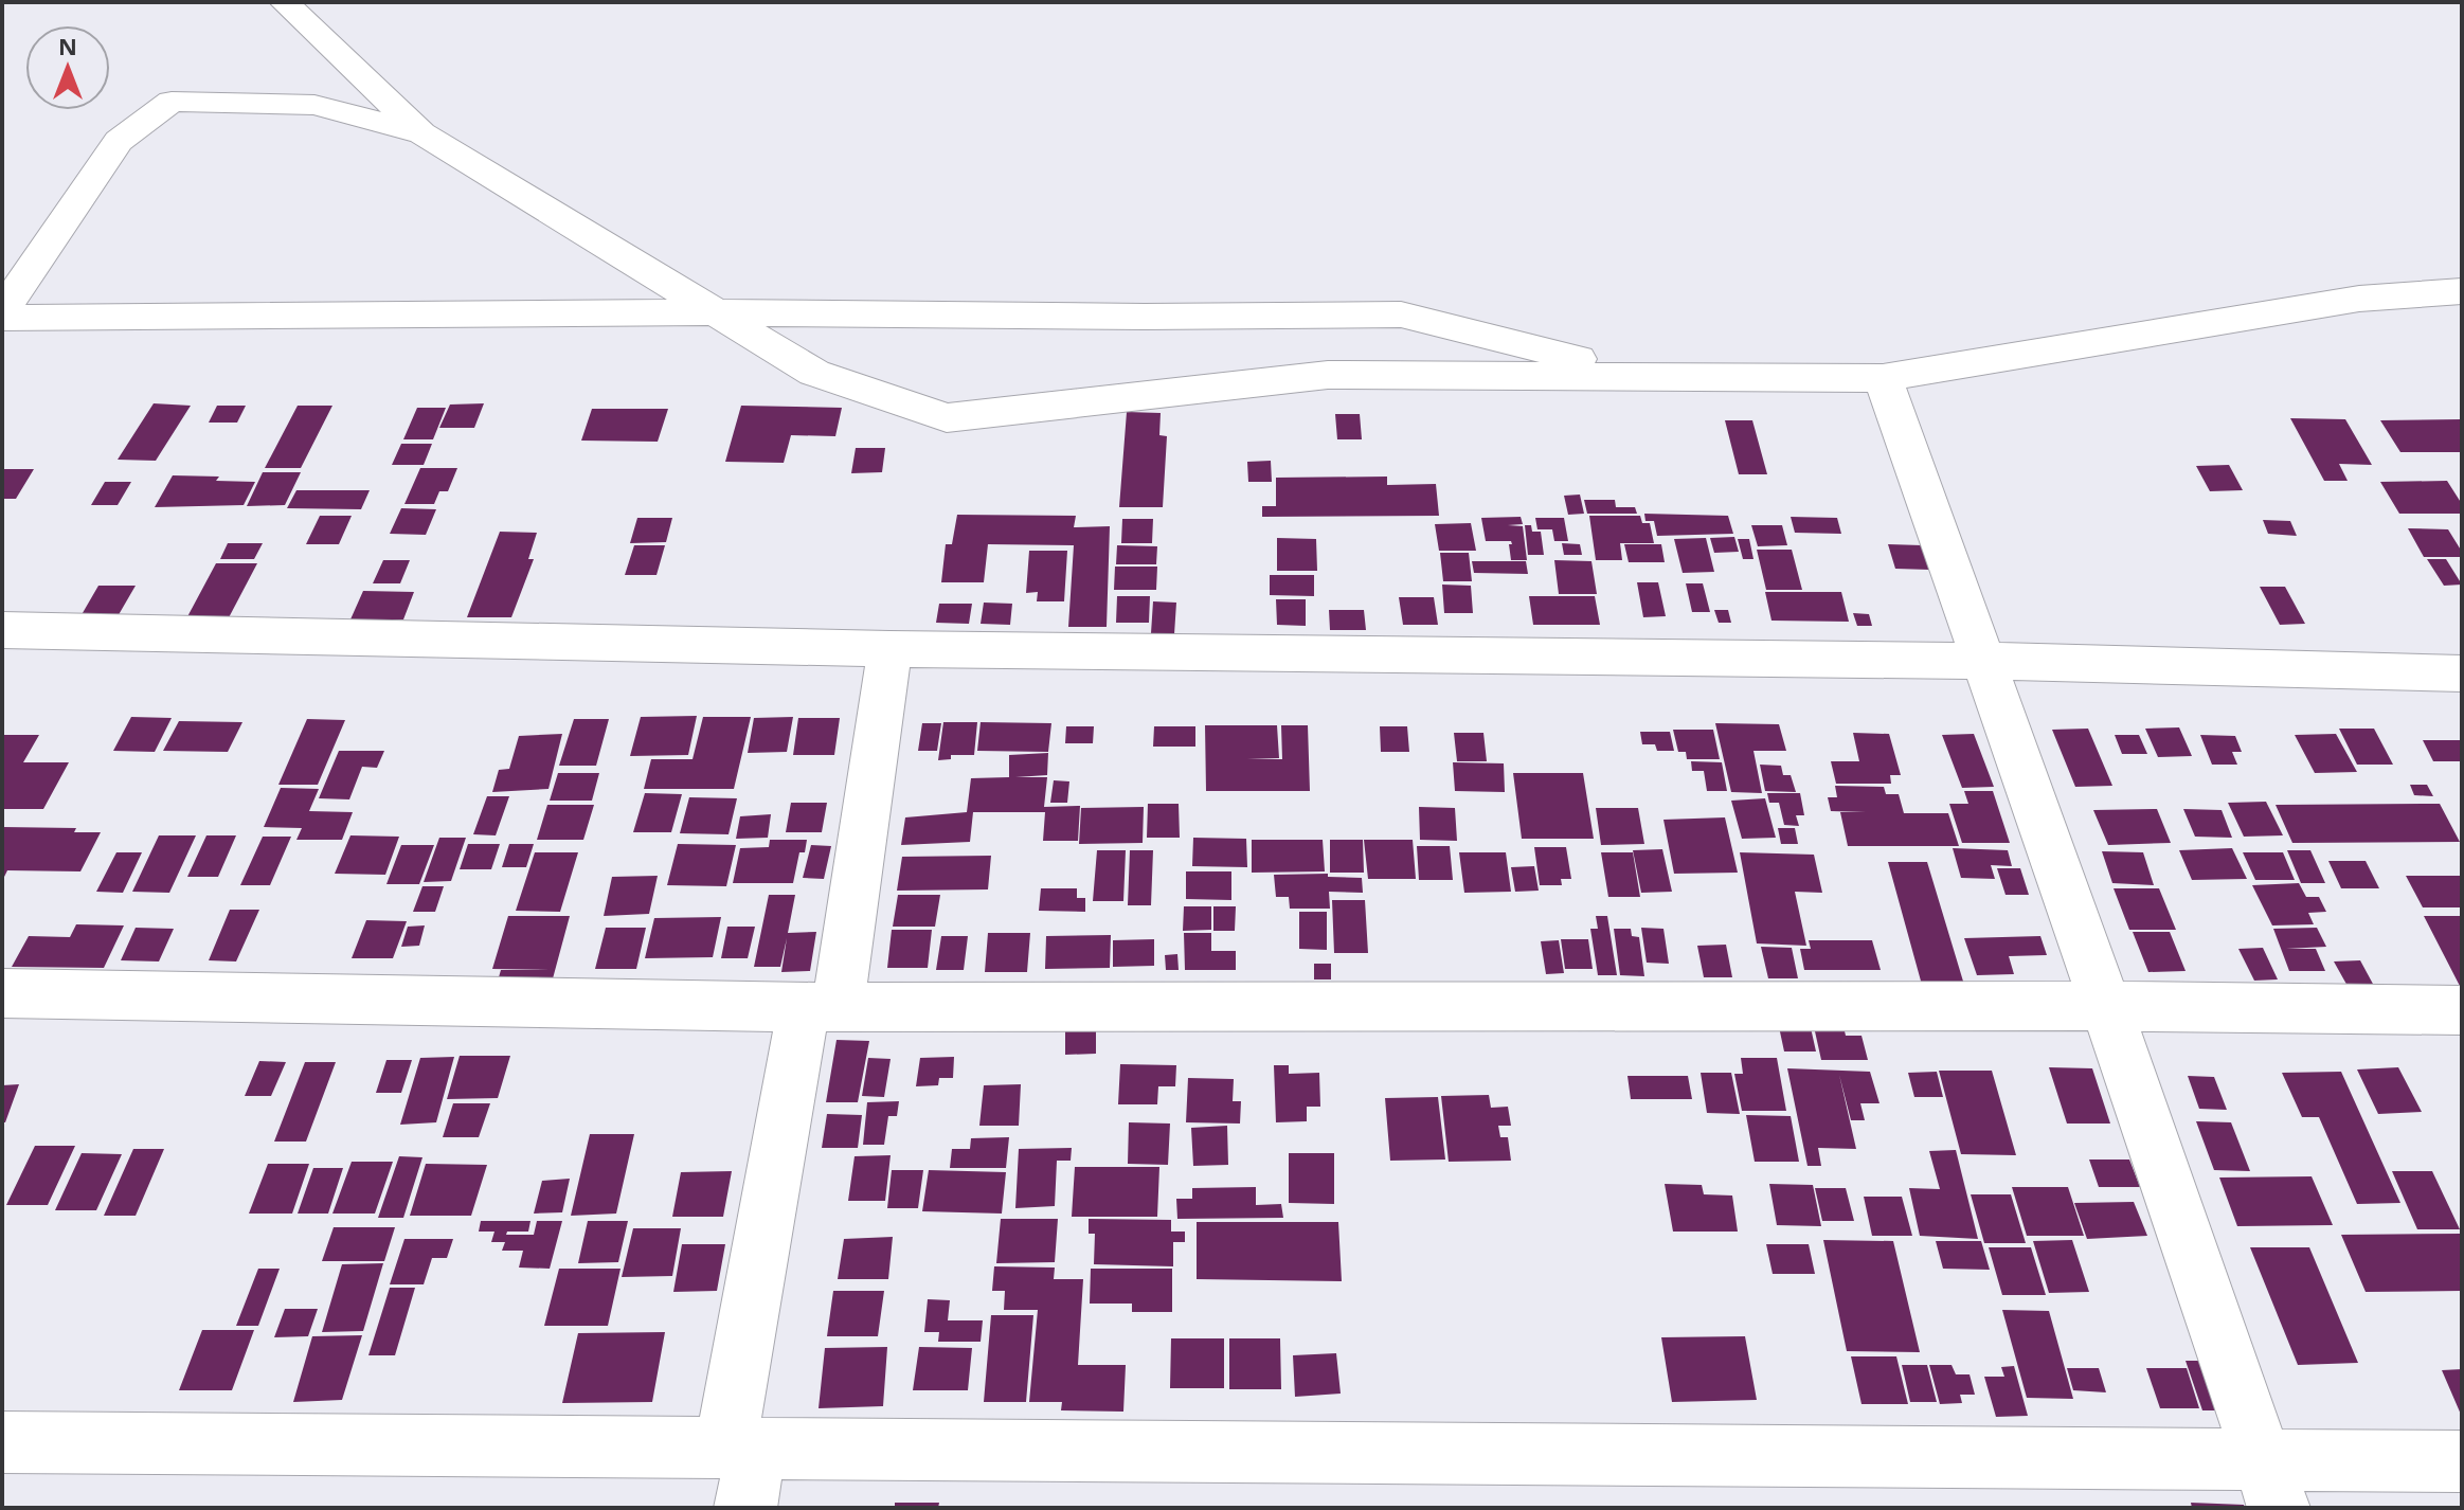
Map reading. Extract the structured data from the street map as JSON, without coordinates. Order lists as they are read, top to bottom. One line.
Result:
{"north":"top"}
